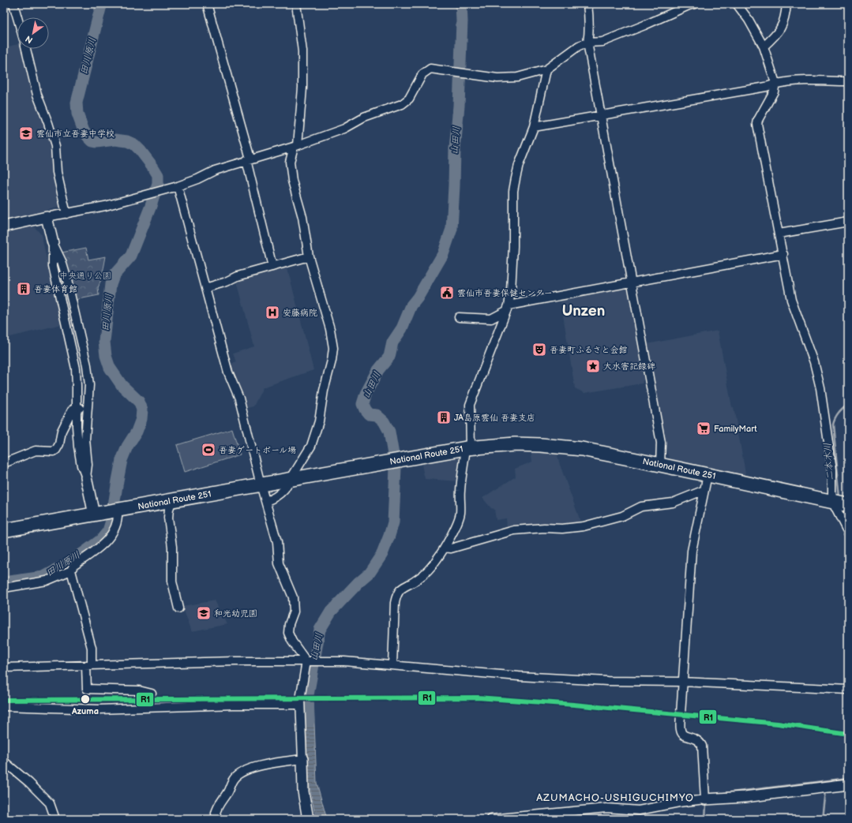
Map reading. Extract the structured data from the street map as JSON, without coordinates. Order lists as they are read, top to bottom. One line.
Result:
{"streets":{"highway":["National Route 251"]},"districts":["Unzen","AZUMACHO-USHIGUCHIMYO"],"water":["田川原川","山田川","二本木川"],"parks":["中央通り公園"],"places":{"school or university":["雲仙市立吾妻中学校","和光幼児園"],"building":["吾妻体育館","JA島原雲仙 吾妻支店"],"public building":["雲仙市吾妻保健センター"],"hospital":["安藤病院"],"theatre":["吾妻町ふるさと会館"],"place":["大水害記録碑"],"supermarket":["FamilyMart"],"sports":["吾妻ゲートボール場"],"other":["Azuma"]},"lines":["transit line R1"],"north":"bottom left"}
